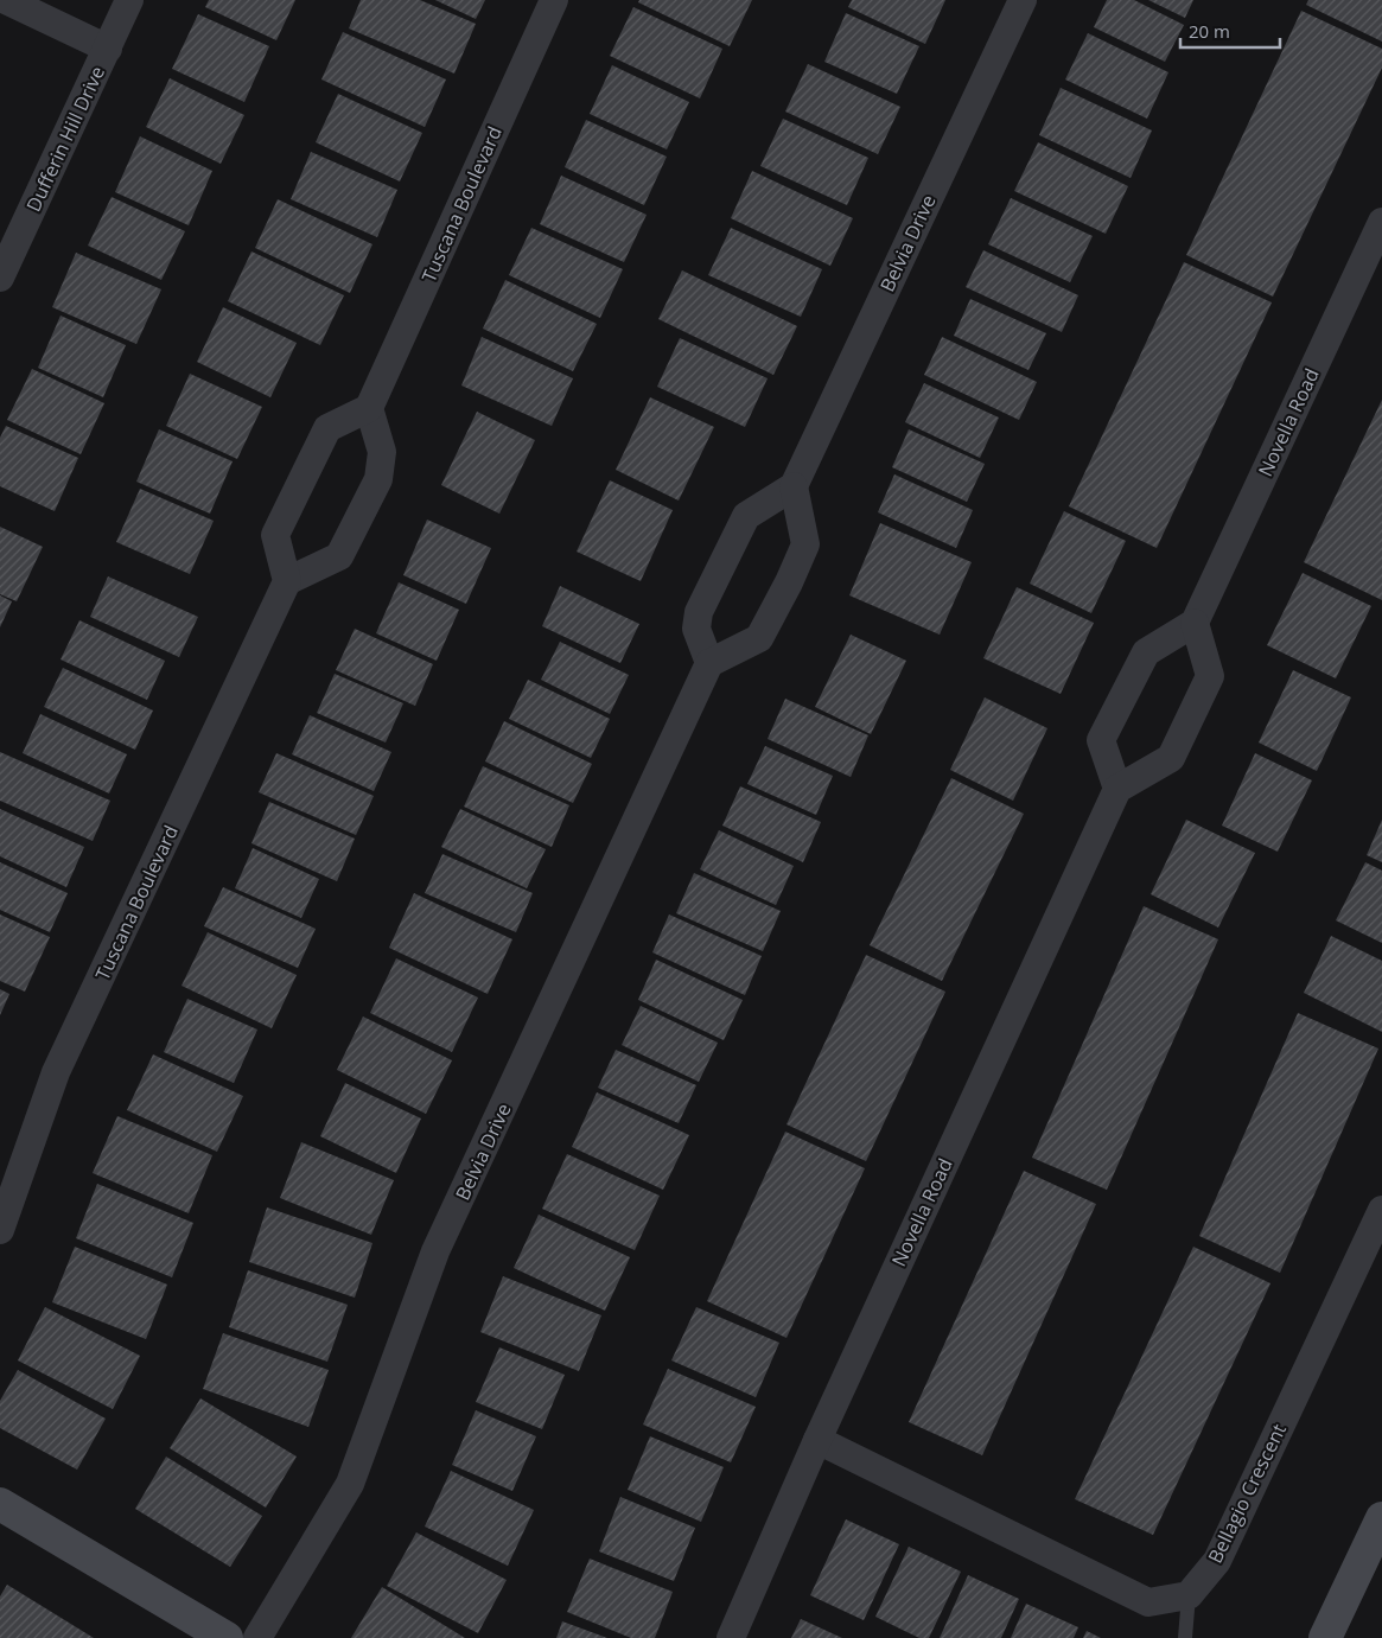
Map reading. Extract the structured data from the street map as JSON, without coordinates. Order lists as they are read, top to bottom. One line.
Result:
{"streets":{"street":["Dufferin Hill Drive","Tuscana Boulevard","Belvia Drive","Novella Road","Bellagio Crescent"]},"scale_bar":"20 m"}
